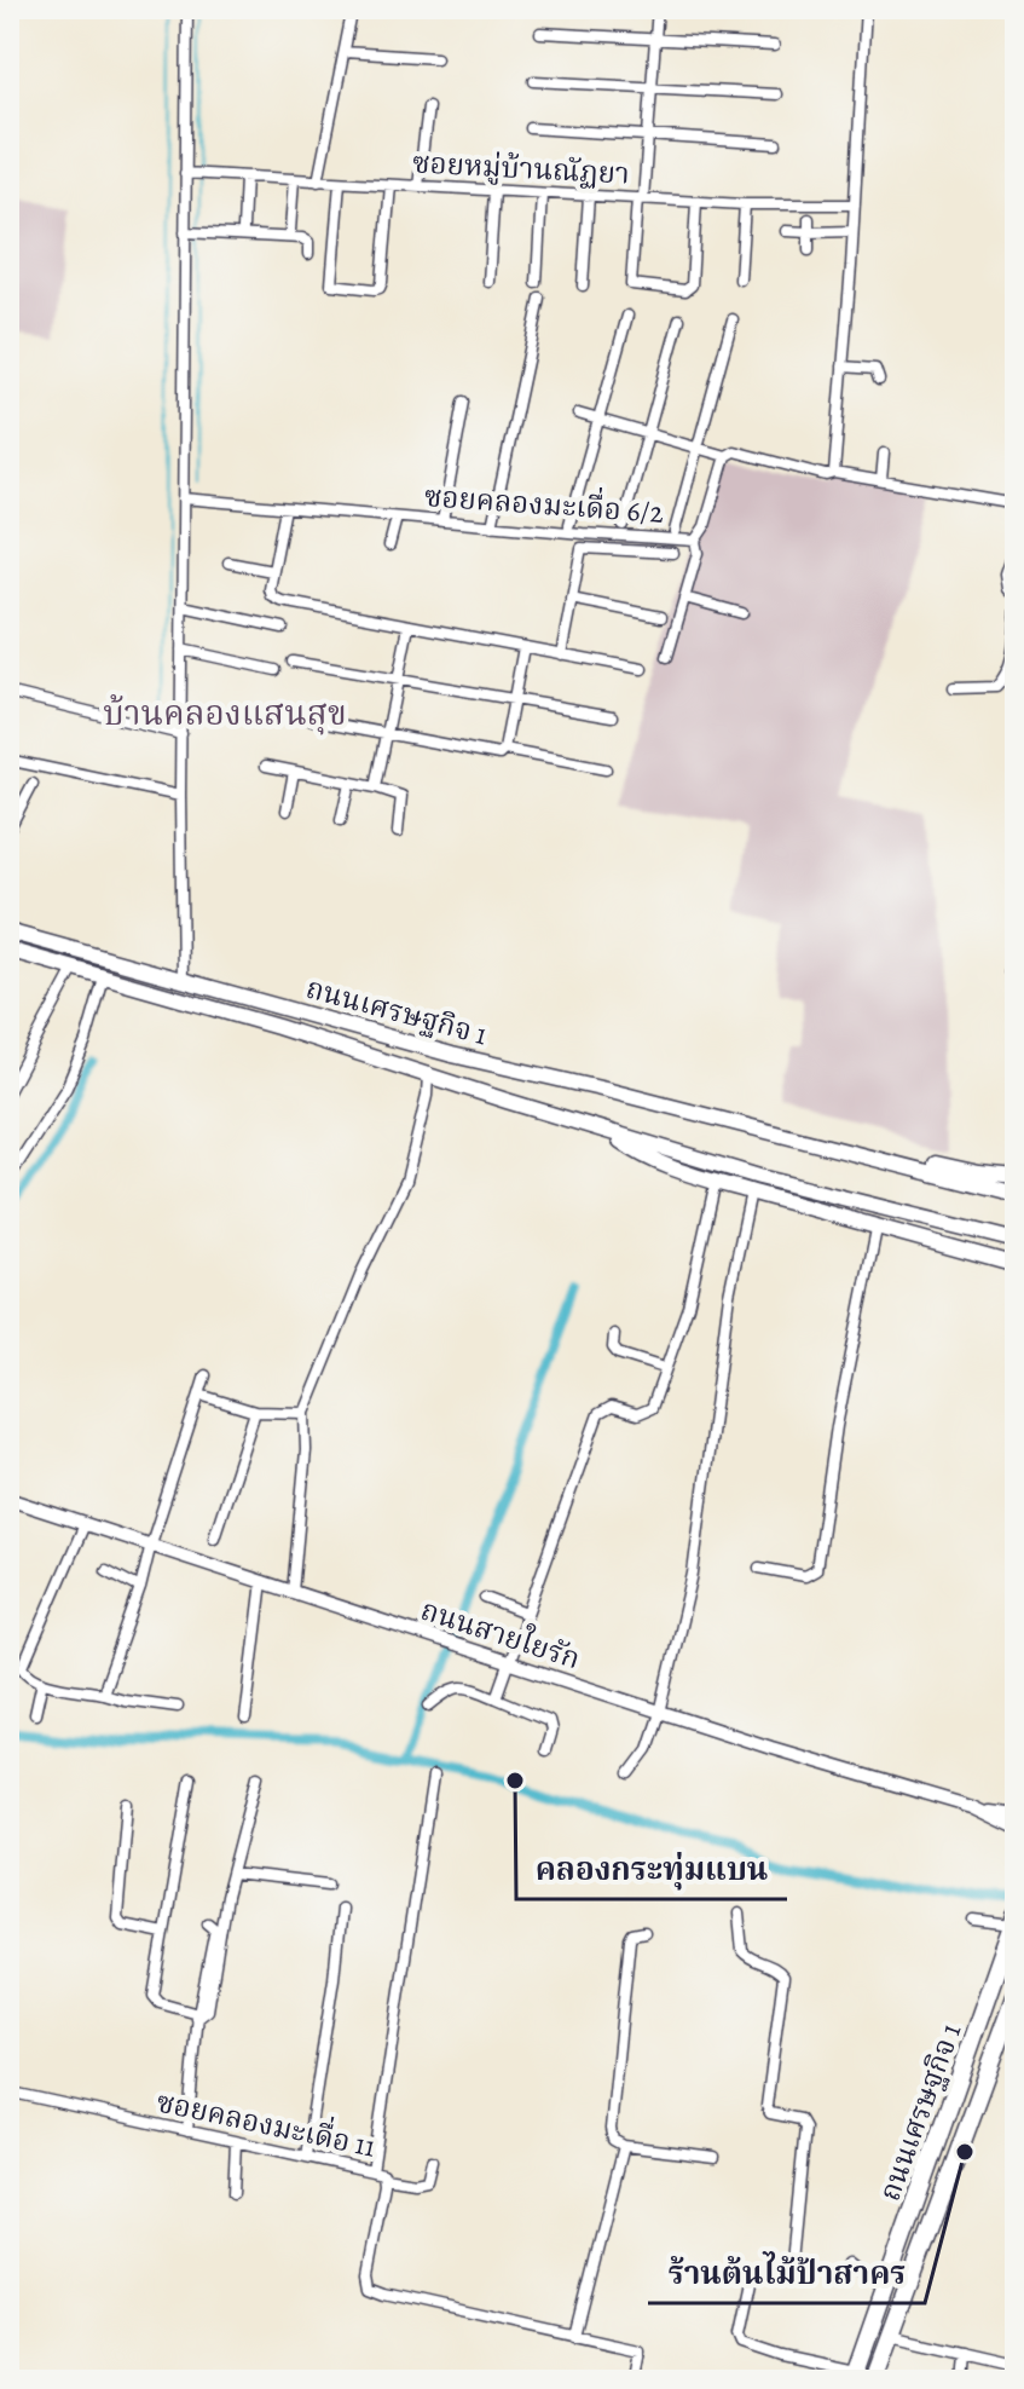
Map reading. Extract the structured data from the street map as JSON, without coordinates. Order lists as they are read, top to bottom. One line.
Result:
{"streets":{"main road":["ถนนเศรษฐกิจ 1"],"street":["ซอยหมู่บ้านณัฏยา","ซอยคลองมะเดื่อ 6/2","ถนนสายใยรัก","ซอยคลองมะเดื่อ 11"]},"districts":["บ้านคลองแสนสุข"],"places":["คลองกระทุ่มแบน","ร้านต้นไม้ป้าสาคร"]}
